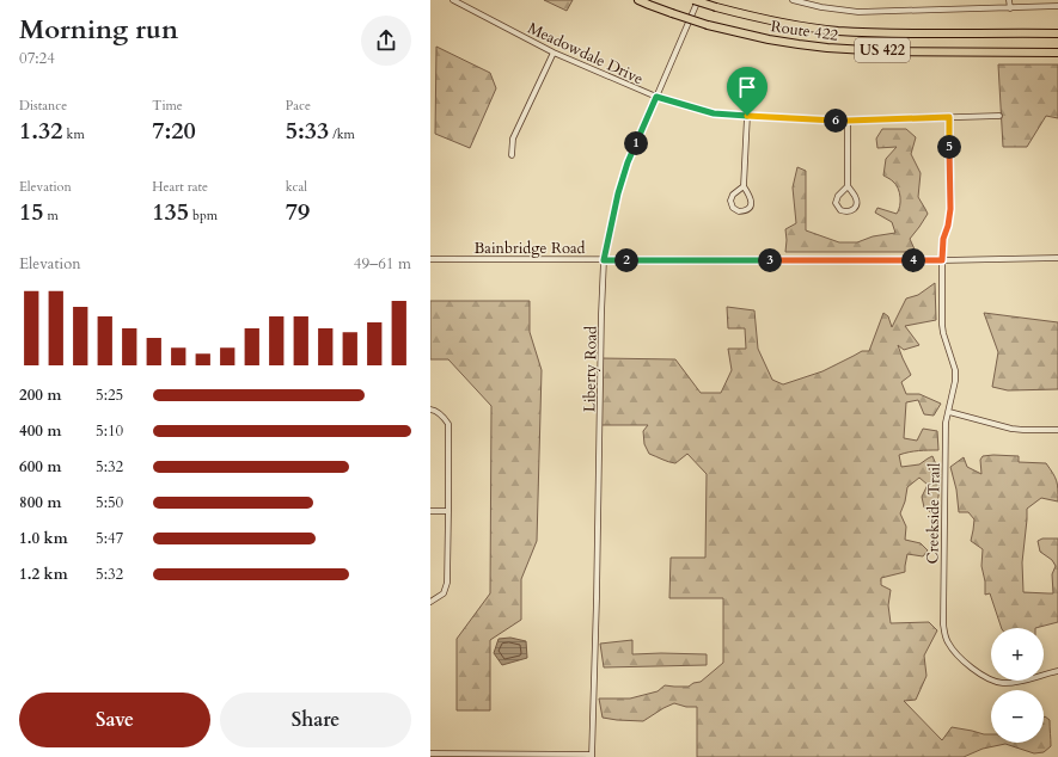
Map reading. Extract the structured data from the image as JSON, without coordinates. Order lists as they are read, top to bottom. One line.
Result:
{"streets":{"highway":["Route 422","US 422"],"street":["Meadowdale Drive","Bainbridge Road","Liberty Road","Creekside Trail"]},"crossings":[["Meadowdale Drive","Liberty Road"],["Meadowdale Drive","Creekside Trail"],["Bainbridge Road","Liberty Road"],["Bainbridge Road","Creekside Trail"]],"page":{"heading":["Morning run","07:24"],"stats":[["Distance","1.32 km"],["Time","7:20"],["Pace","5:33 /km"],["Elevation","15 m"],["Heart rate","135 bpm"],["kcal","79"]],"pins":["6","1","5","2","3","4"],"chart":["Elevation","49–61 m"],"list":[{"name":"200 m","note":"5:25"},{"name":"400 m","note":"5:10"},{"name":"600 m","note":"5:32"},{"name":"800 m","note":"5:50"},{"name":"1.0 km","note":"5:47"},{"name":"1.2 km","note":"5:32"}],"map_buttons":["+","−"],"buttons":["Save","Share"]}}
